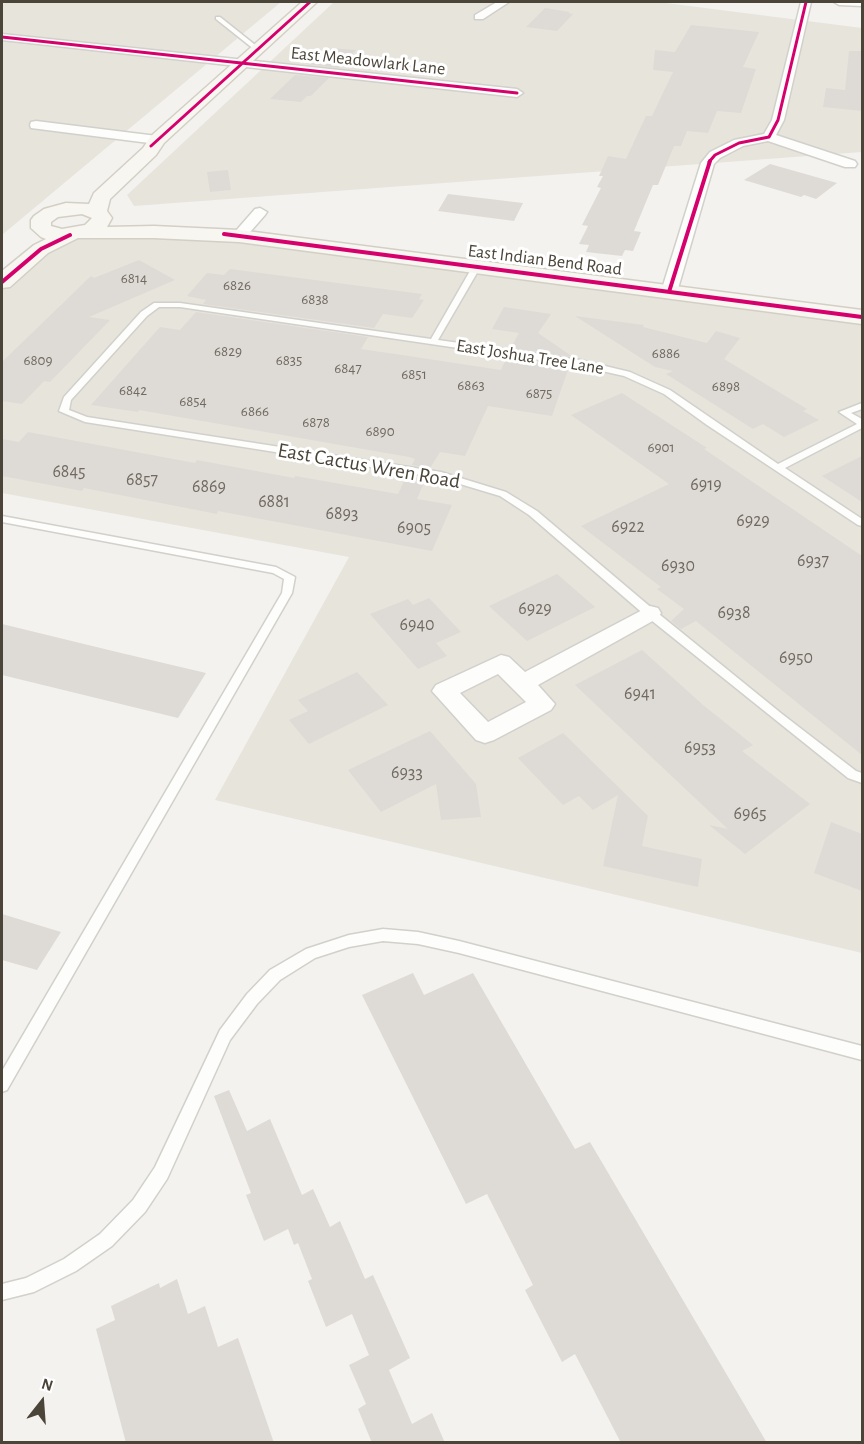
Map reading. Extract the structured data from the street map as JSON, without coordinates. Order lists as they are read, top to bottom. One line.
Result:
{"streets":{"street":["East Meadowlark Lane","East Indian Bend Road"],"lane":["East Joshua Tree Lane","East Cactus Wren Road"]},"crossings":[["East Joshua Tree Lane","East Cactus Wren Road"]],"house_numbers":["6814","6826","6838","6829","6886","6809","6835","6847","6851","6863","6898","6842","6875","6854","6866","6878","6890","6901","6845","6857","6919","6869","6881","6893","6929","6922","6905","6937","6930","6929","6938","6940","6950","6941","6953","6933","6965"],"north":"top"}
